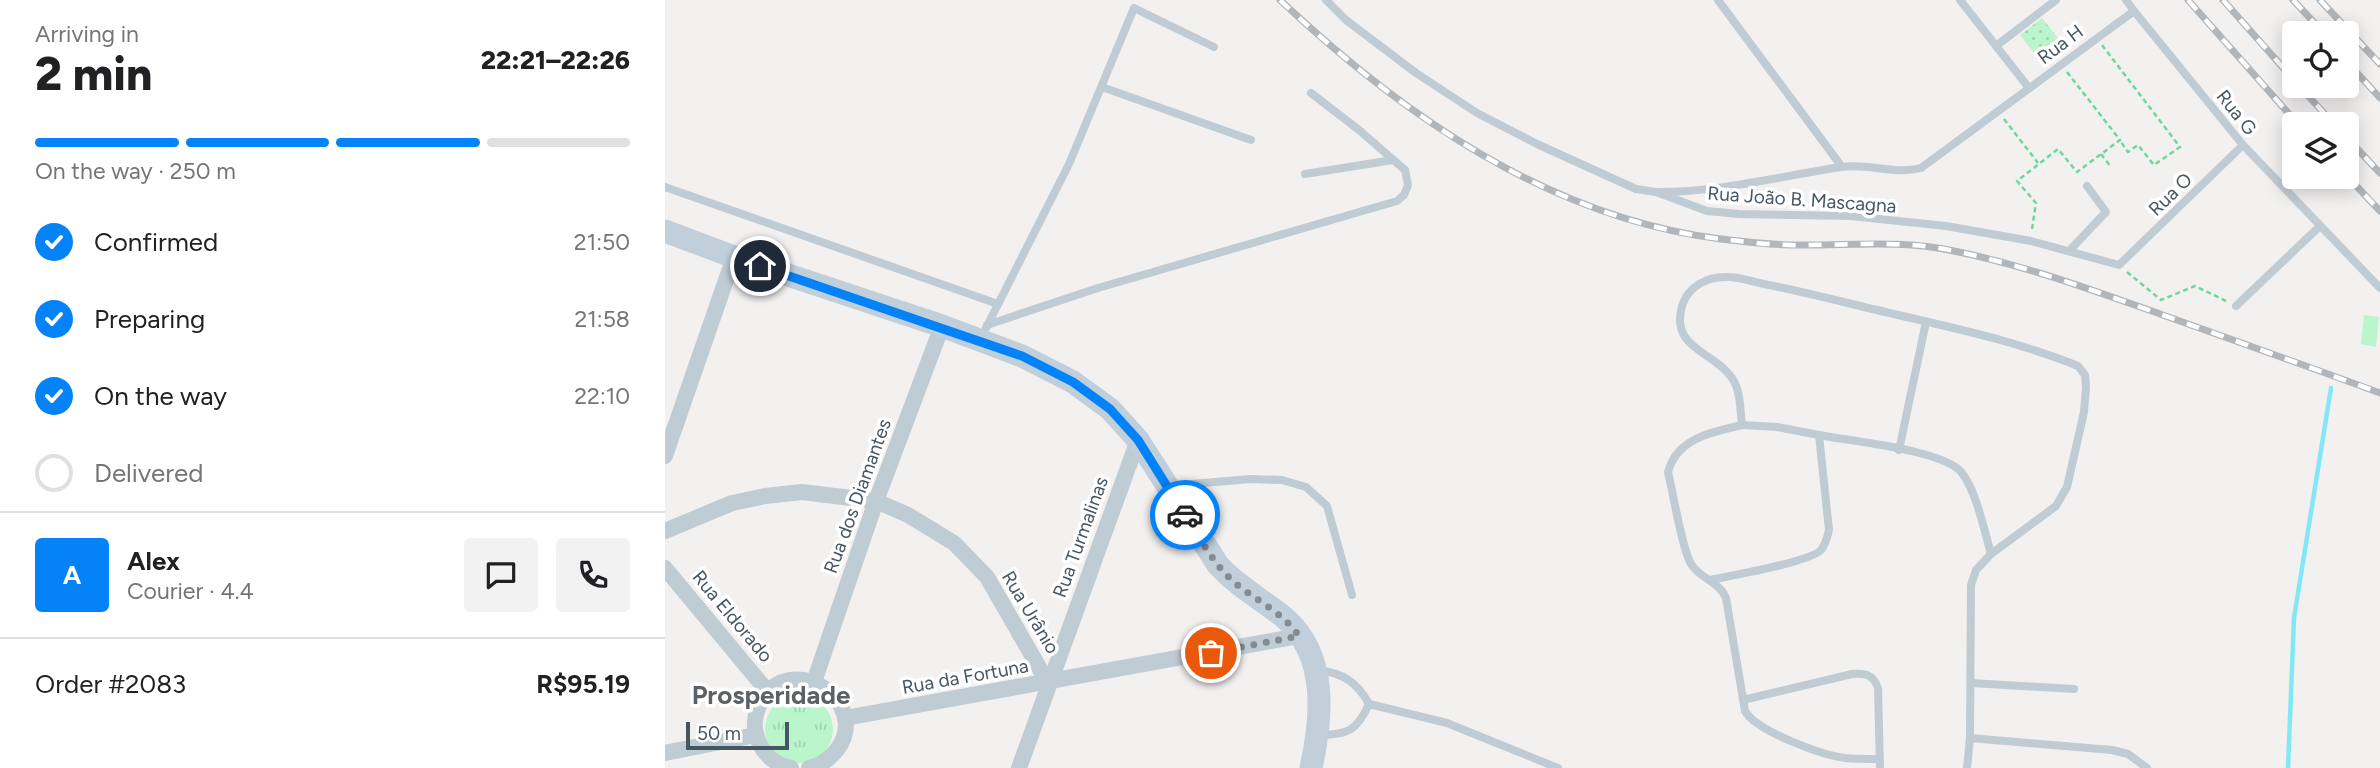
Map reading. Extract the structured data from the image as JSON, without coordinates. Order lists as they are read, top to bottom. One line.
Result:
{"streets":{"street":["Rua dos Diamantes","Rua Turmalinas","Rua Urânio","Rua Eldorado","Rua da Fortuna"],"lane":["Rua H","Rua G","Rua O","Rua João B. Mascagna"]},"crossings":[["Rua H","Rua G"],["Rua H","Rua João B. Mascagna"],["Rua G","Rua O"],["Rua O","Rua João B. Mascagna"],["Rua dos Diamantes","Rua Urânio"],["Rua Turmalinas","Rua Urânio"],["Rua Turmalinas","Rua da Fortuna"],["Rua Urânio","Rua da Fortuna"]],"districts":["Prosperidade"],"scale_bar":"50 m","page":{"heading":["2 min","Arriving in","22:21–22:26"],"panel":["Alex","Courier · 4.4","Order #2083","R$95.19"],"bar":"On the way · 250 m","list":[["Confirmed","21:50"],["Preparing","21:58"],["On the way","22:10"],"Delivered"],"round":"A","scale":"50 m"}}
